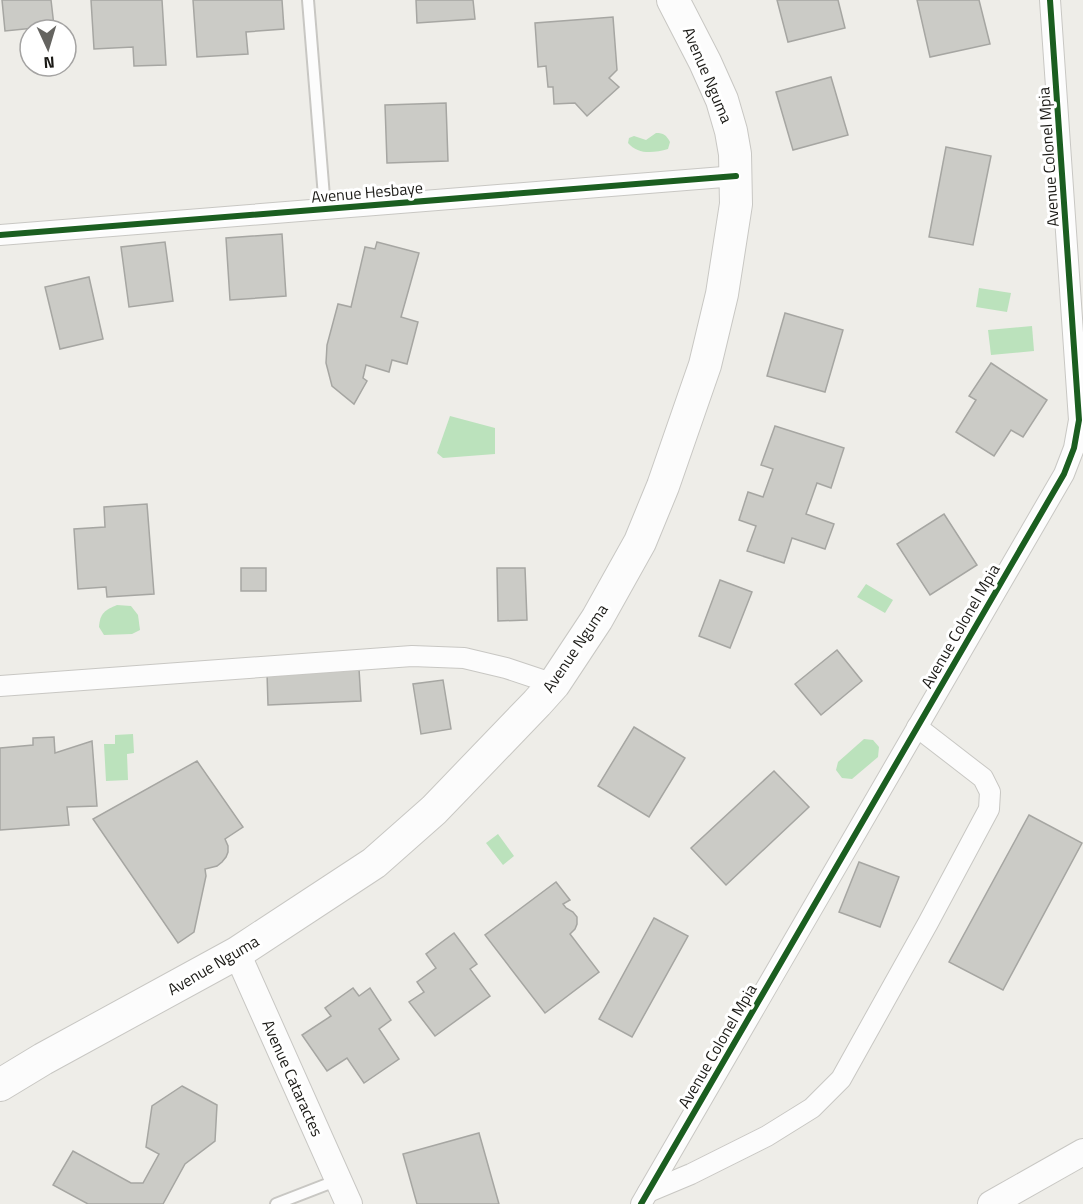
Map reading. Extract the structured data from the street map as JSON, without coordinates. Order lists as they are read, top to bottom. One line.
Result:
{"streets":{"main road":["Avenue Nguma"],"street":["Avenue Colonel Mpia","Avenue Hesbaye","Avenue Cataractes"]},"crossings":[["Avenue Nguma","Avenue Hesbaye"],["Avenue Nguma","Avenue Cataractes"]],"north":"bottom"}
